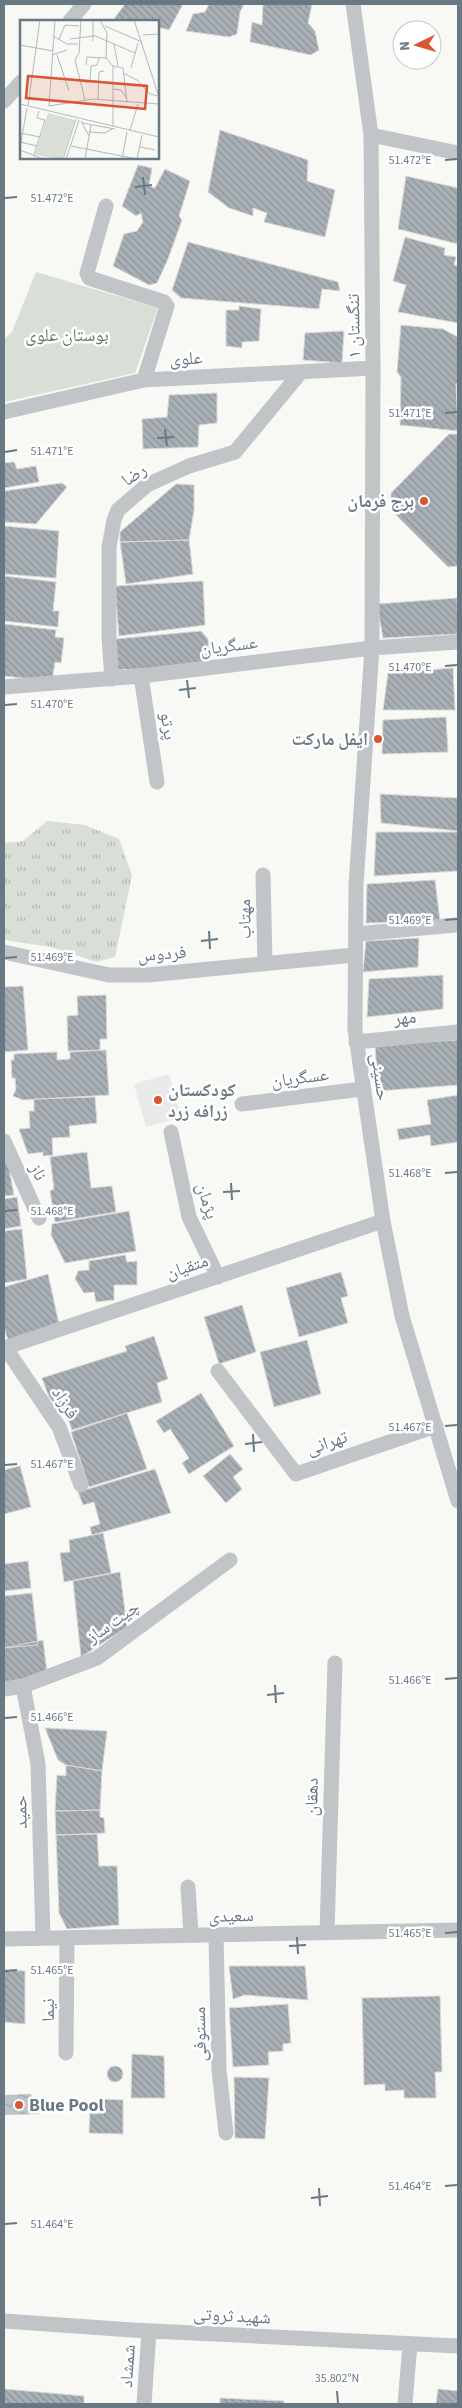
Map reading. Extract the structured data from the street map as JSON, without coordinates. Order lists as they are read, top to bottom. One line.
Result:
{"streets":{"street":["تنگستان ۱","علوی","رضا","عسگریان","پرتو","مهتاب","فردوس","مهر","حسینی","ناز","پژمان","متقیان","فرزاد","تهرانی","چیت ساز","دهقان","حمید","سعیدی","نیما","مستوفی","شهید ثروتی","شمشاد"]},"crossings":[["تنگستان ۱","علوی"],["تنگستان ۱","عسگریان"],["تنگستان ۱","حسینی"],["علوی","رضا"],["رضا","عسگریان"],["عسگریان","پرتو"],["عسگریان","حسینی"],["مهتاب","فردوس"],["فردوس","حسینی"],["مهر","حسینی"],["حسینی","متقیان"],["حسینی","تهرانی"],["پژمان","متقیان"],["متقیان","فرزاد"],["چیت ساز","حمید"],["دهقان","سعیدی"],["حمید","سعیدی"],["سعیدی","نیما"],["سعیدی","مستوفی"],["شهید ثروتی","شمشاد"]],"parks":["بوستان علوی"],"places":["برج فرمان","ایفل مارکت","کودکستان زرافه زرد","Blue Pool"],"north":"left","coordinates":["51.472°E","51.471°E","51.470°E","51.469°E","51.468°E","51.467°E","51.466°E","51.465°E","51.464°E","35.802°N"]}
